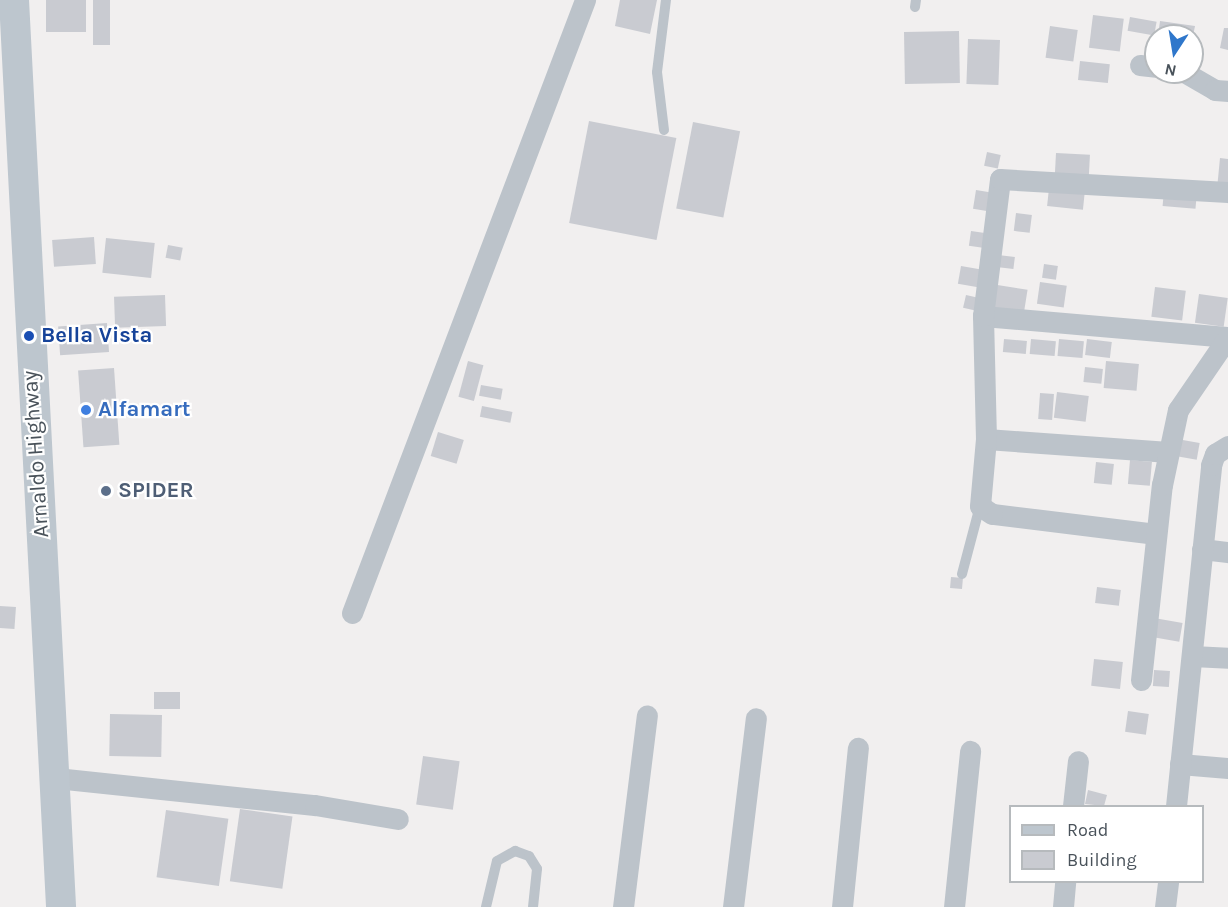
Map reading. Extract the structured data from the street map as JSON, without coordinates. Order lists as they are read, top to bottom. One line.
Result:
{"streets":{"main road":["Arnaldo Highway"]},"places":["Bella Vista","Alfamart","SPIDER"],"legend":["Road","Building"],"north":"bottom"}
